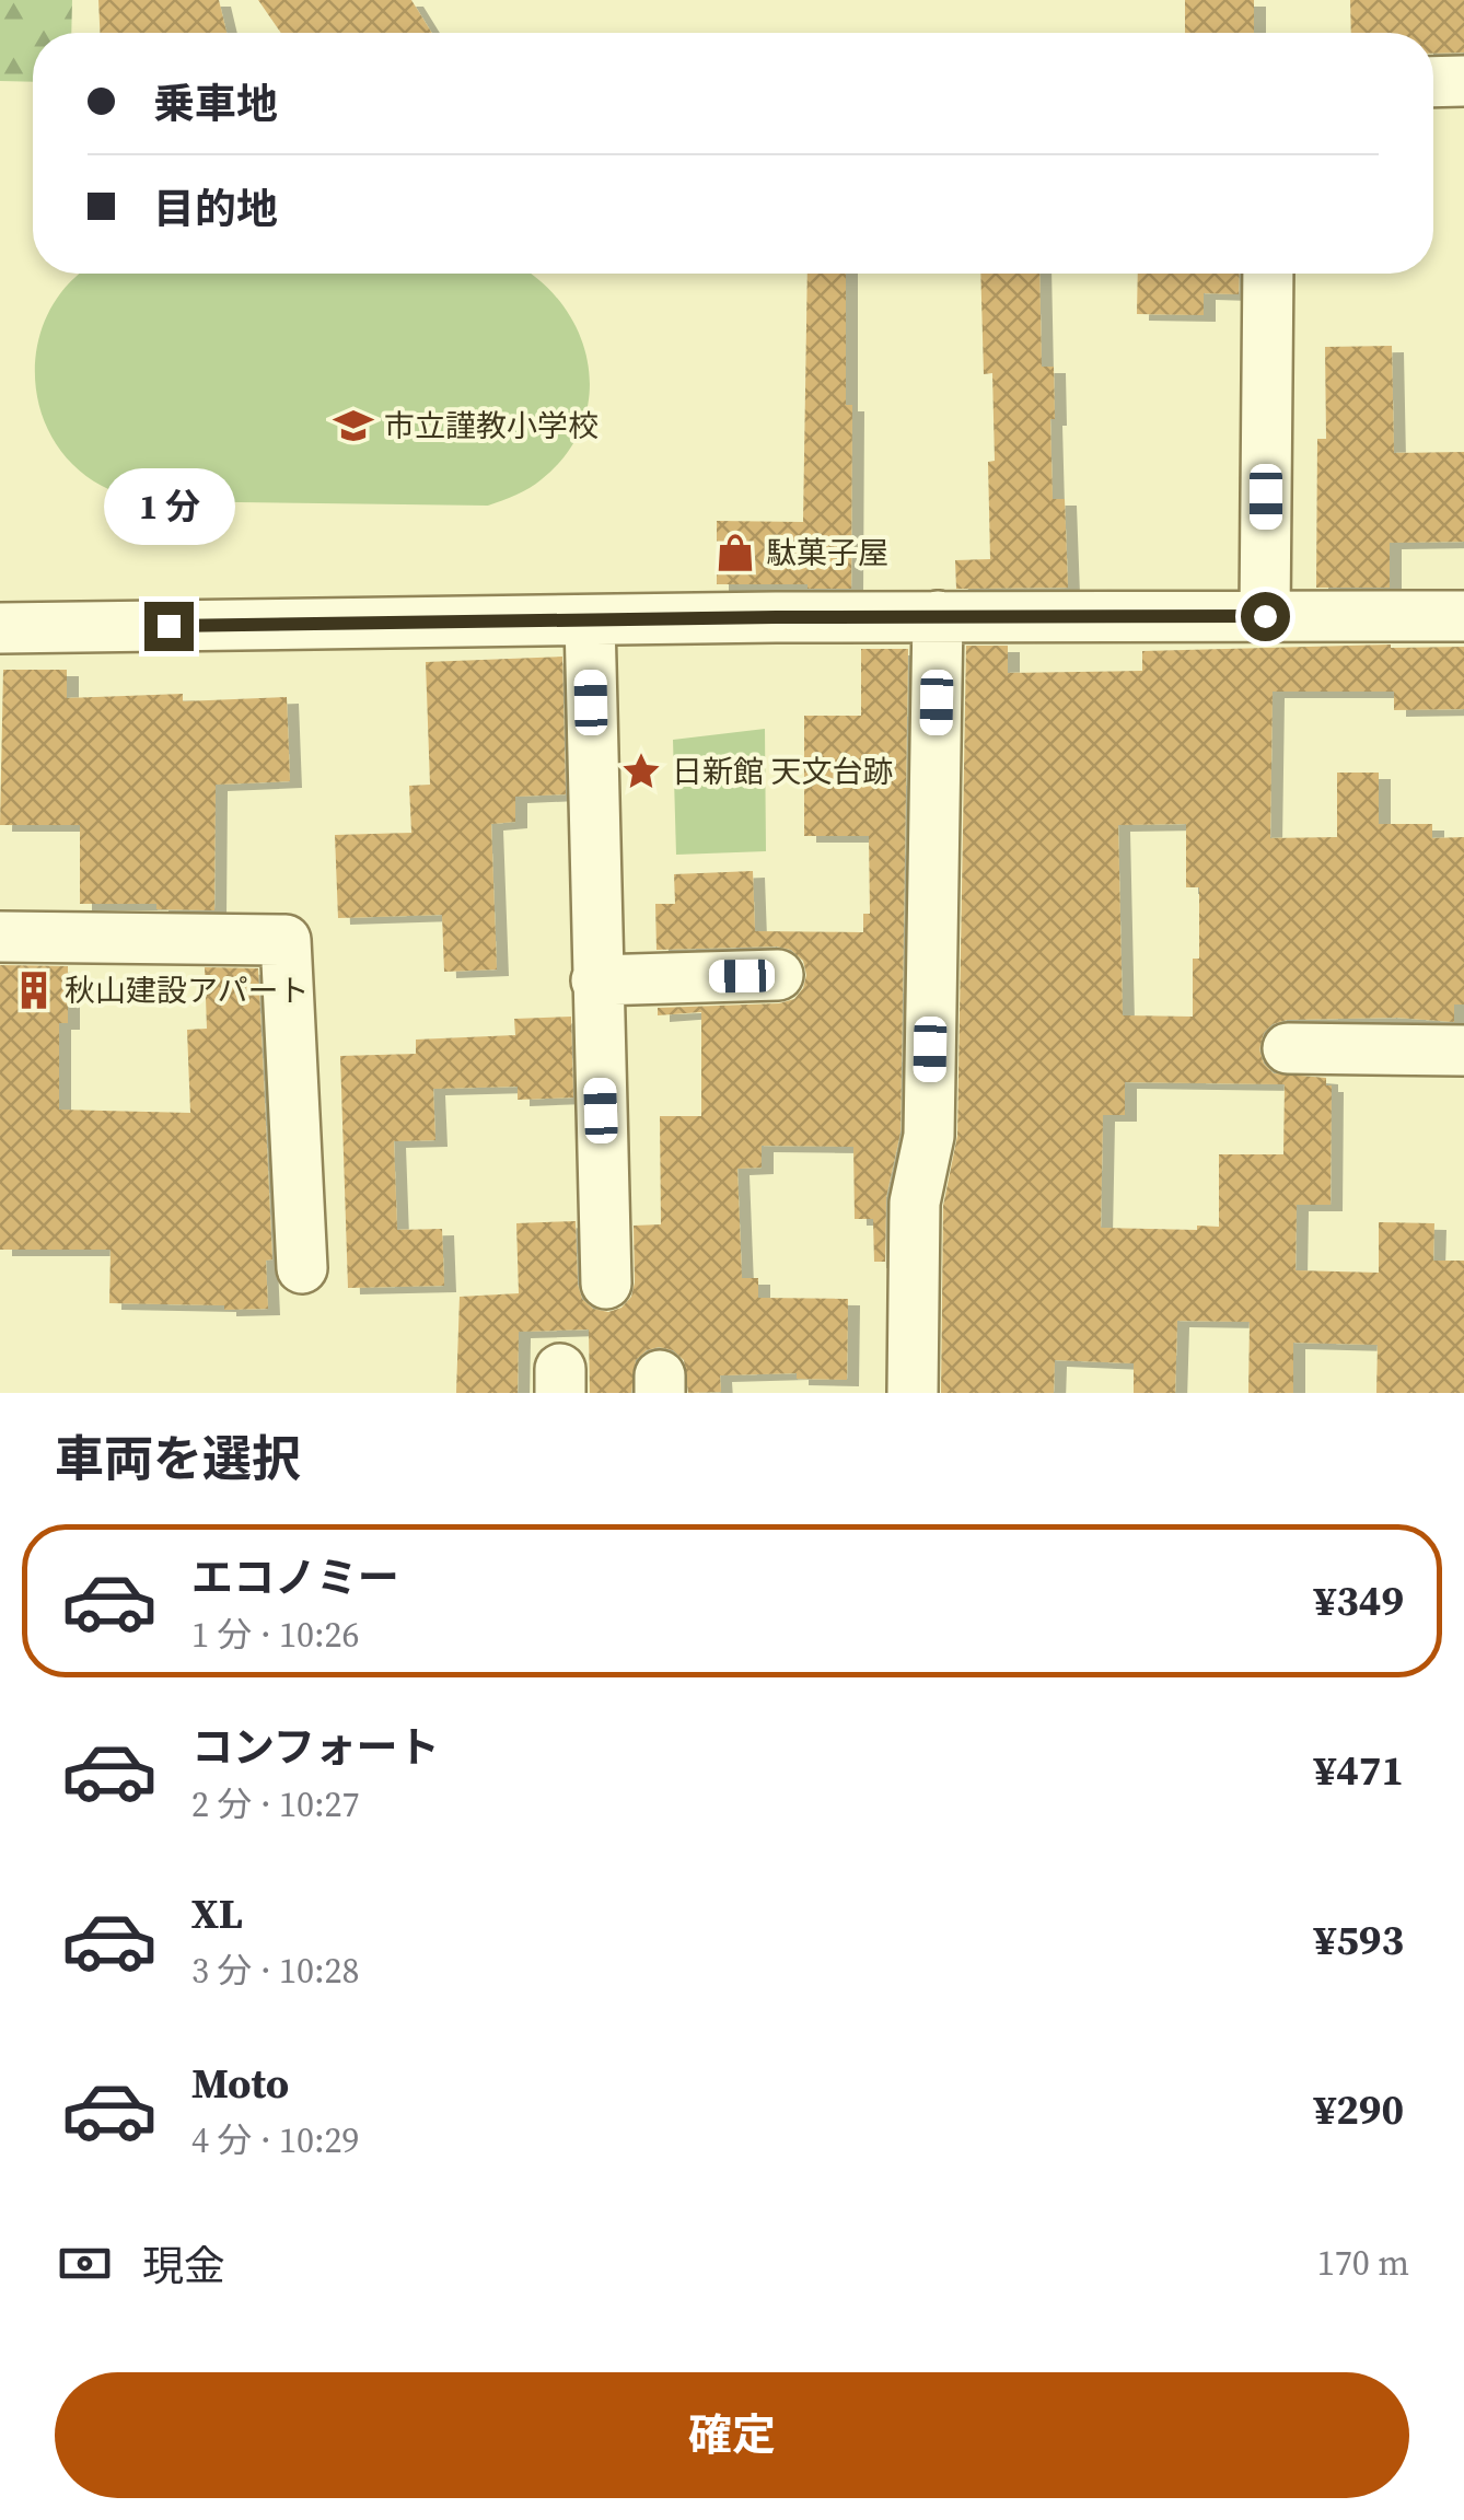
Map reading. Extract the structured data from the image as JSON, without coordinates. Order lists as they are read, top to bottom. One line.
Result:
{"places":{"school or university":["市立謹教小学校"],"shop":["駄菓子屋"],"place":["日新館 天文台跡"],"building":["秋山建設アパート"]},"page":{"banner":["乗車地","目的地"],"bubble":"1 分","heading":"車両を選択","list":[{"name":"エコノミー","note":"1 分 · 10:26","value":"¥349"},{"name":"コンフォート","note":"2 分 · 10:27","value":"¥471"},{"name":"XL","note":"3 分 · 10:28","value":"¥593"},{"name":"Moto","note":"4 分 · 10:29","value":"¥290"}],"pay":["現金","170 m"],"buttons":"確定"}}
